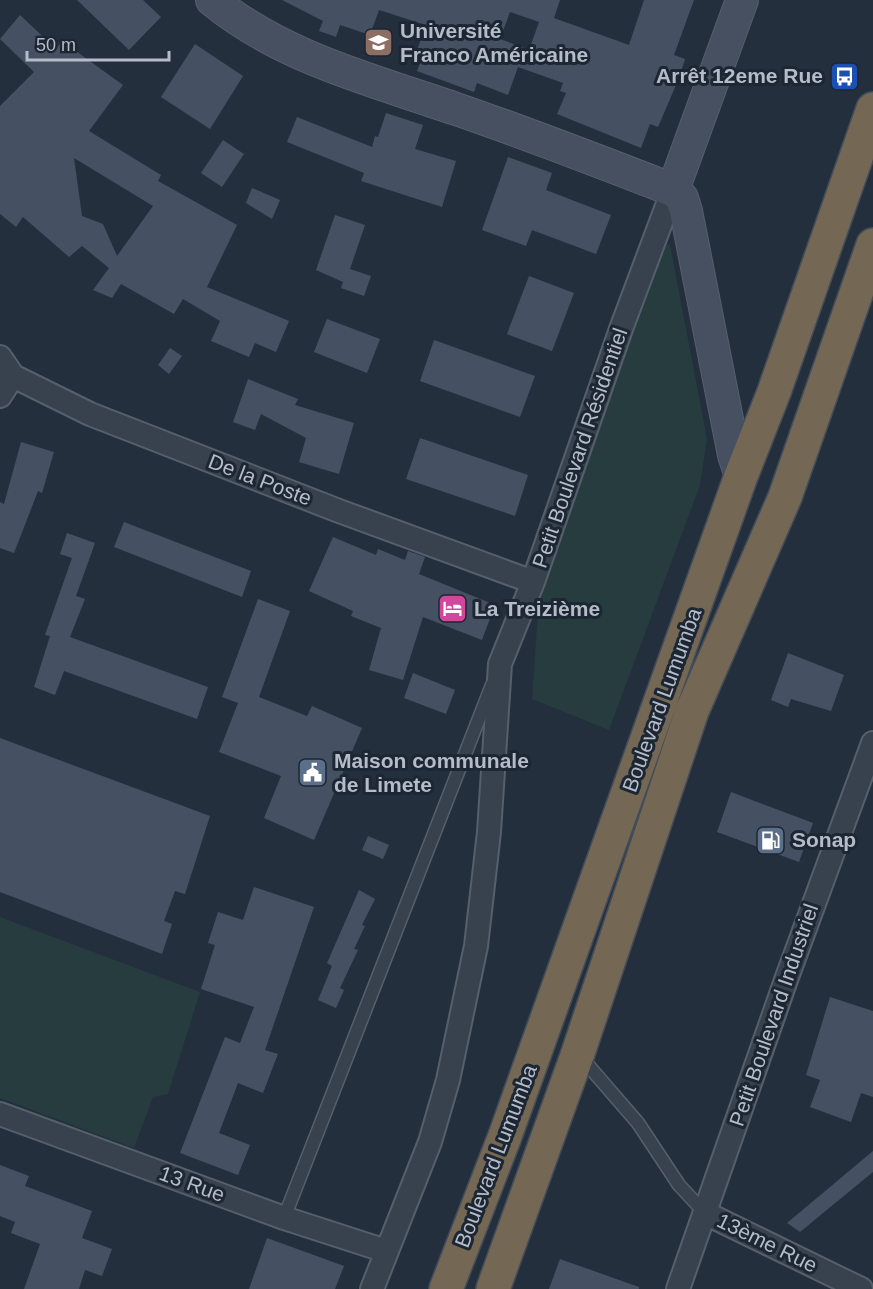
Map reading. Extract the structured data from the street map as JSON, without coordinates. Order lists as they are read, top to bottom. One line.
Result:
{"streets":{"highway":["Boulevard Lumumba"],"street":["Petit Boulevard Résidentiel","De la Poste","Petit Boulevard Industriel","13 Rue","13ème Rue"]},"crossings":[["Petit Boulevard Résidentiel","De la Poste"],["Petit Boulevard Résidentiel","13 Rue"],["Petit Boulevard Industriel","13ème Rue"]],"places":{"school or university":["Université Franco Américaine"],"bus stop":["Arrêt 12eme Rue"],"hotel":["La Treizième"],"public building":["Maison communale de Limete"],"fuel station":["Sonap"]},"scale_bar":"50 m"}
